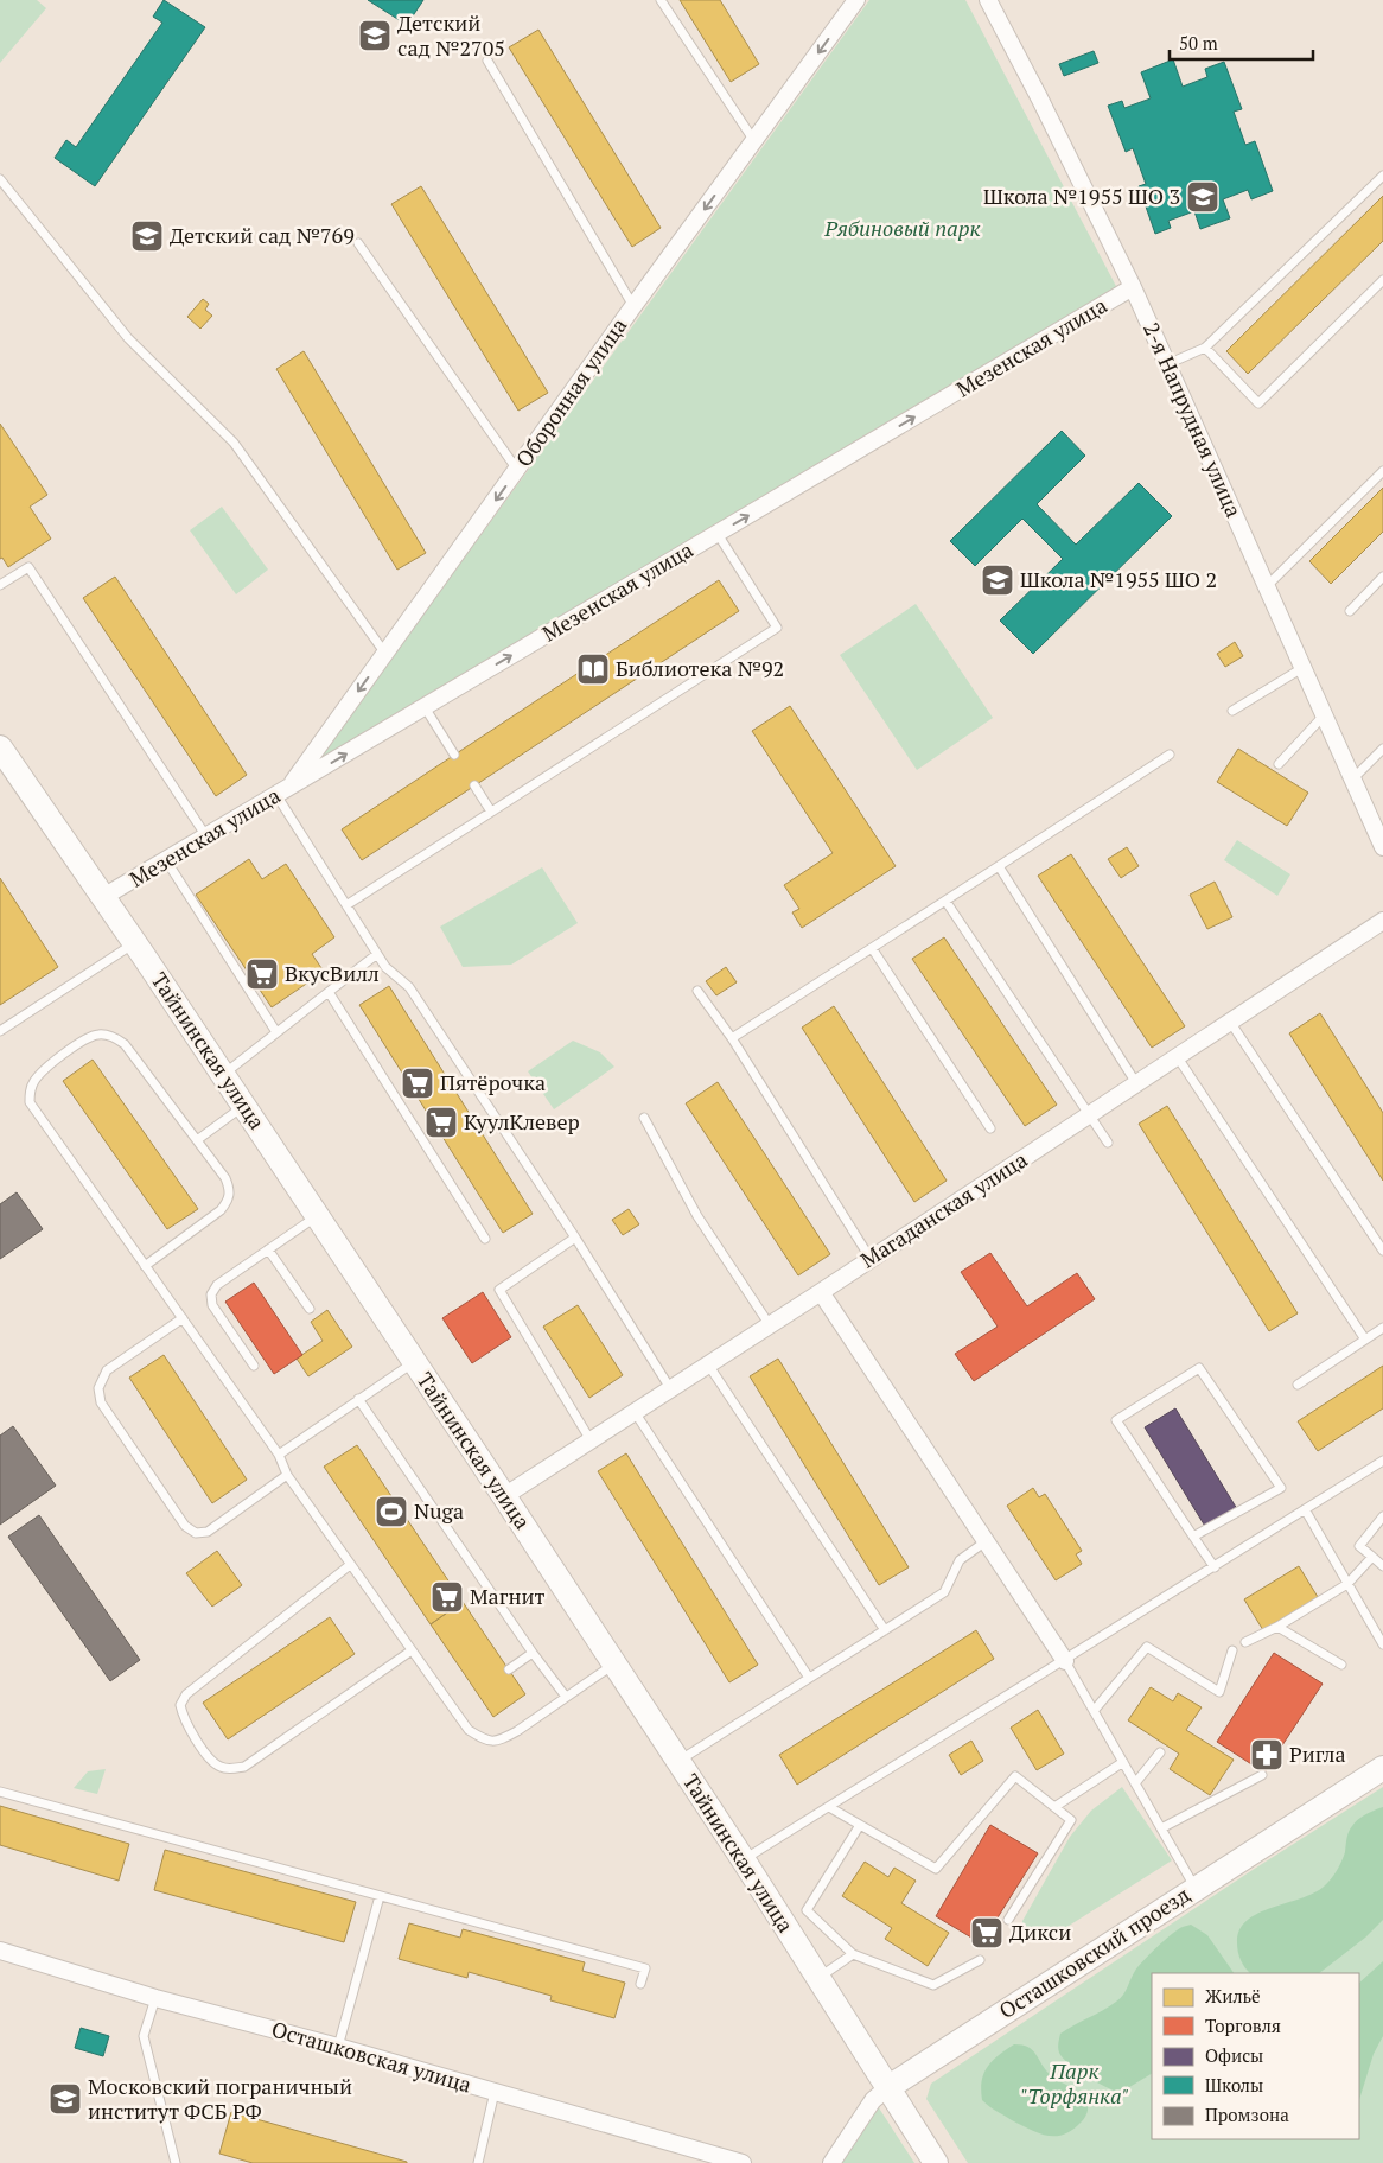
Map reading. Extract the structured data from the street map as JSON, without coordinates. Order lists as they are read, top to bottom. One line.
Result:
{"streets":{"main road":["Тайнинская улица","Осташковский проезд"],"street":["Мезенская улица","Оборонная улица","2-я Напрудная улица","Магаданская улица","Осташковская улица"]},"crossings":[["Мезенская улица","Оборонная улица"],["Мезенская улица","2-я Напрудная улица"],["Мезенская улица","Тайнинская улица"],["Тайнинская улица","Магаданская улица"],["Тайнинская улица","Осташковский проезд"]],"one_way":["Мезенская улица","Оборонная улица"],"parks":["Рябиновый парк","Парк \"Торфянка\""],"places":{"school or university":["Детский сад №2705","Школа №1955 ШО 3","Детский сад №769","Школа №1955 ШО 2","Московский пограничный институт ФСБ РФ"],"library":["Библиотека №92"],"supermarket":["ВкусВилл","Пятёрочка","КуулКлевер","Магнит","Дикси"],"sports":["Nuga"],"pharmacy":["Ригла"]},"legend":["Жильё","Торговля","Офисы","Школы","Промзона"],"scale_bar":"50 m"}
